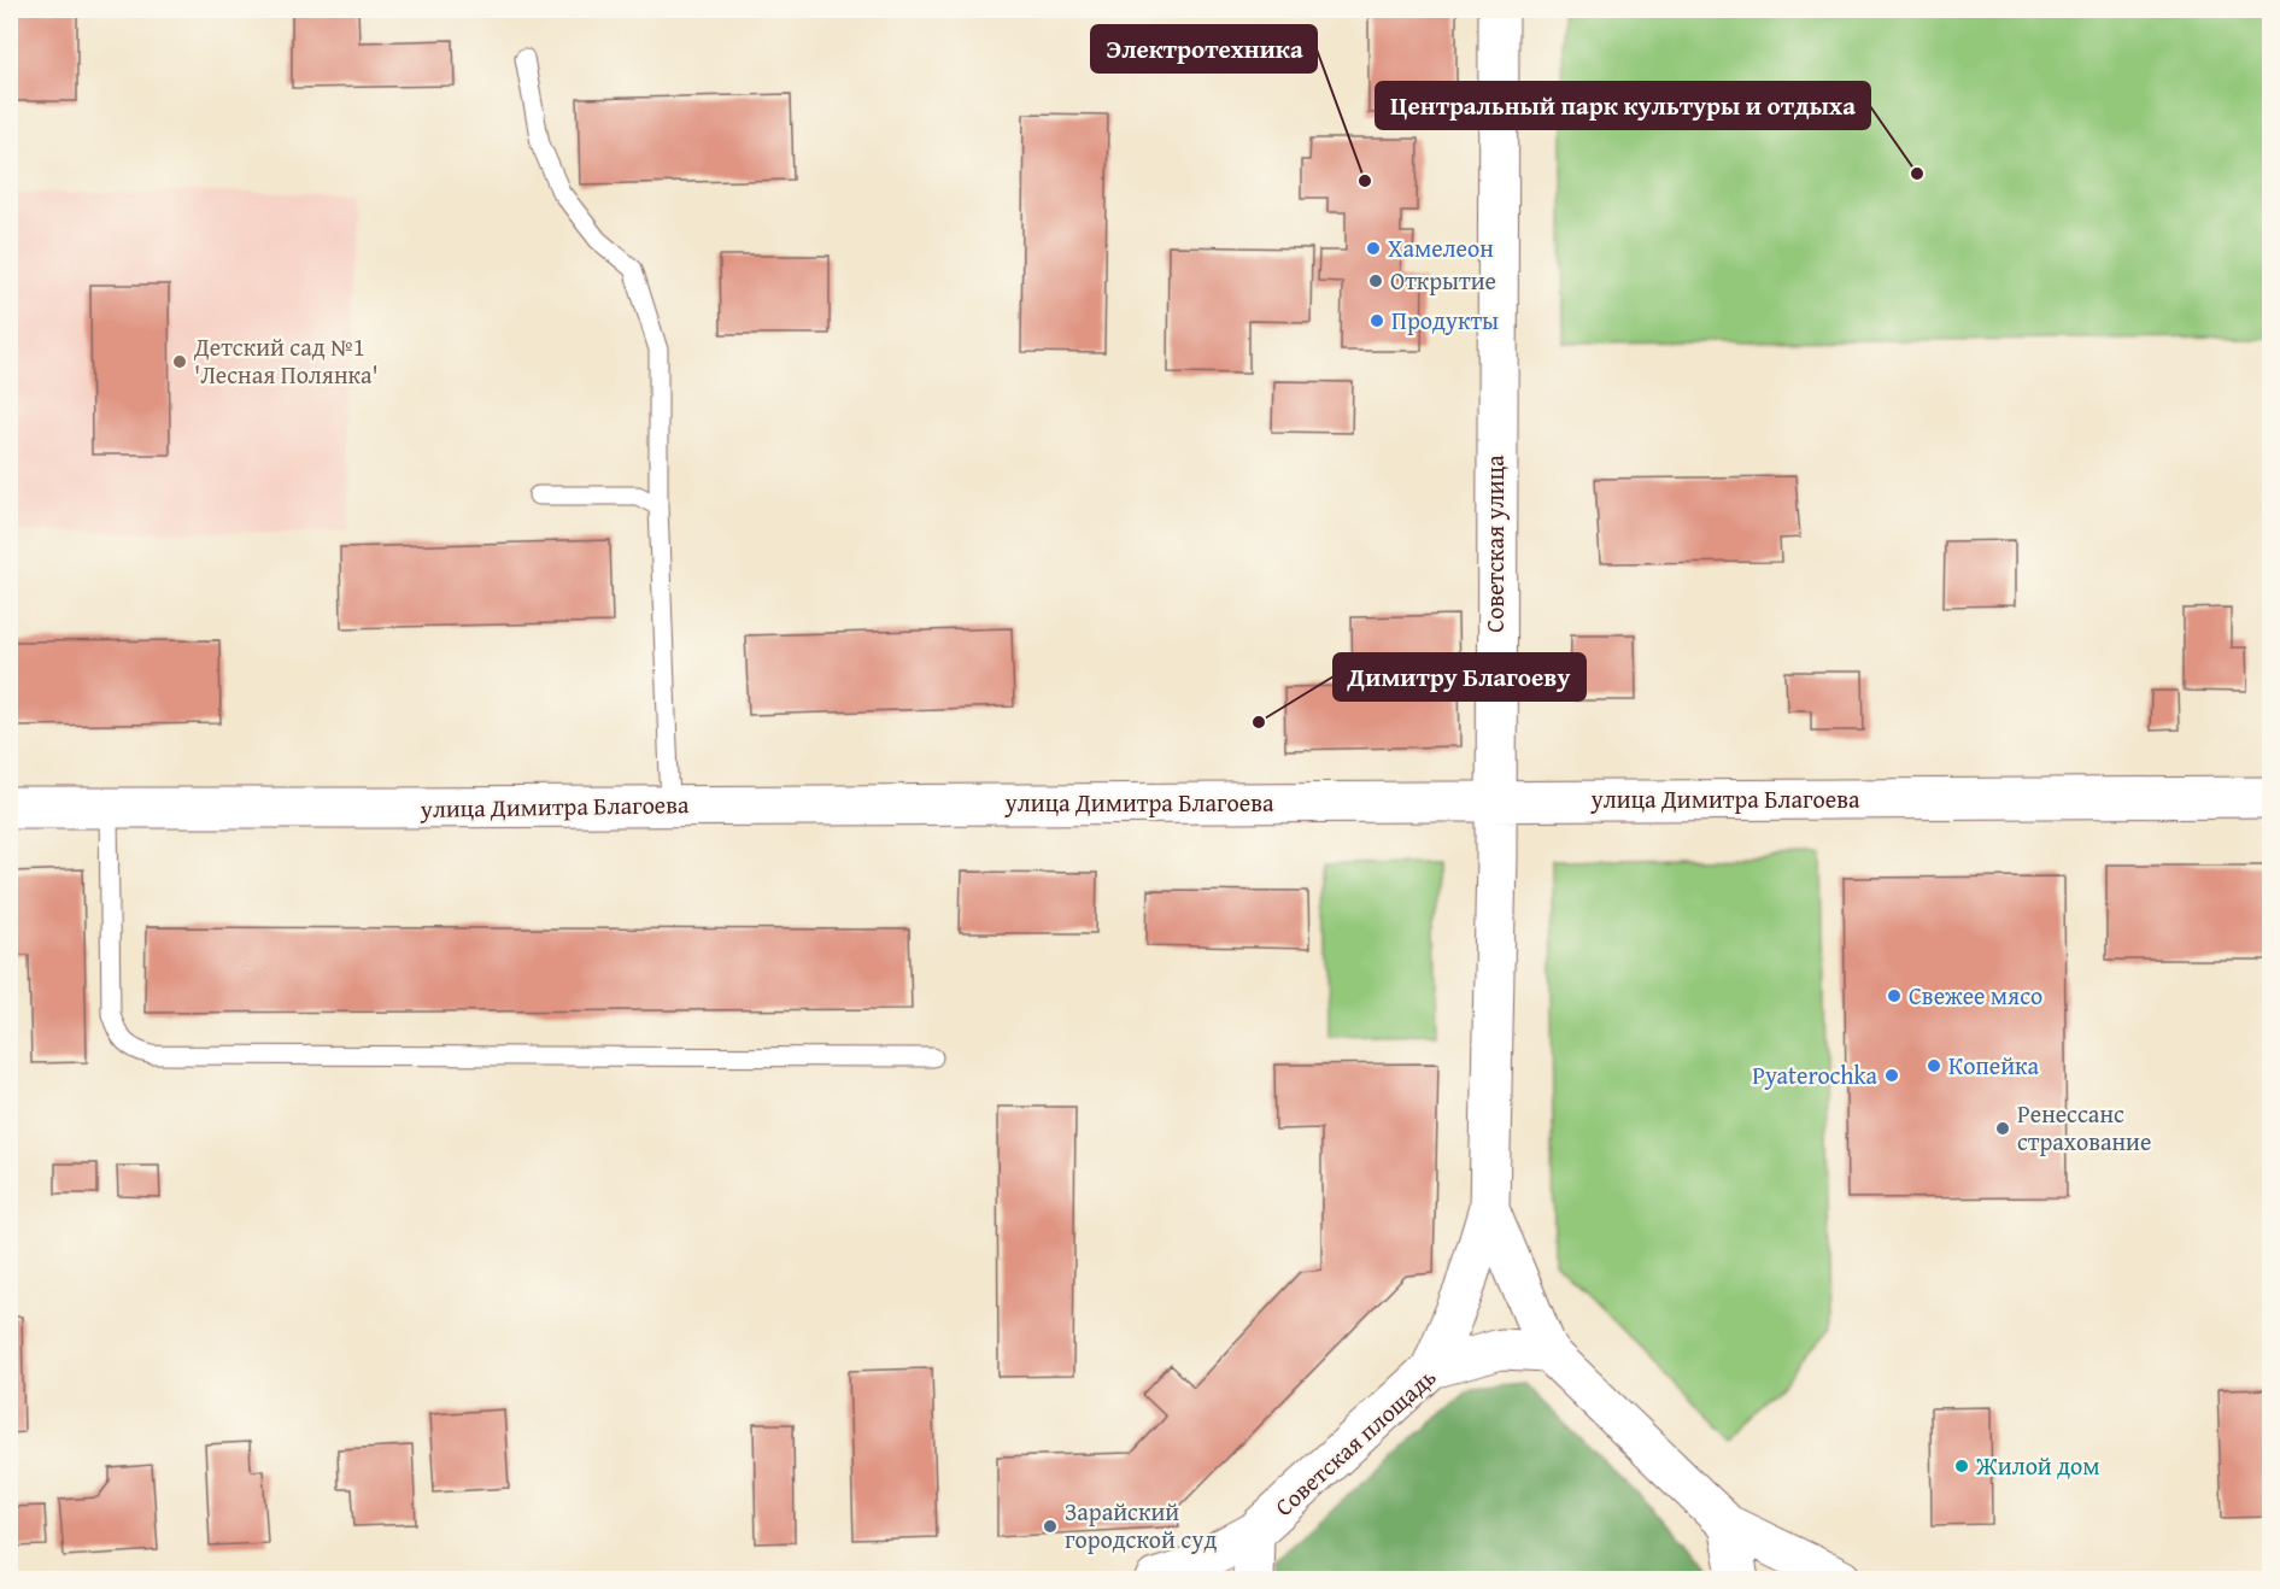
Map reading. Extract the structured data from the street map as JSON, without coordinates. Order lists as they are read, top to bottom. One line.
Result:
{"streets":{"street":["Советская улица","улица Димитра Благоева","Советская площадь"]},"crossings":[["Советская улица","улица Димитра Благоева"],["Советская улица","Советская площадь"]],"places":["Центральный парк культуры и отдыха","Электротехника","Хамелеон","Открытие","Продукты","Детский сад №1 'Лесная Полянка'","Димитру Благоеву","Свежее мясо","Копейка","Pyaterochka","Ренессанс страхование","Жилой дом","Зарайский городской суд"]}
